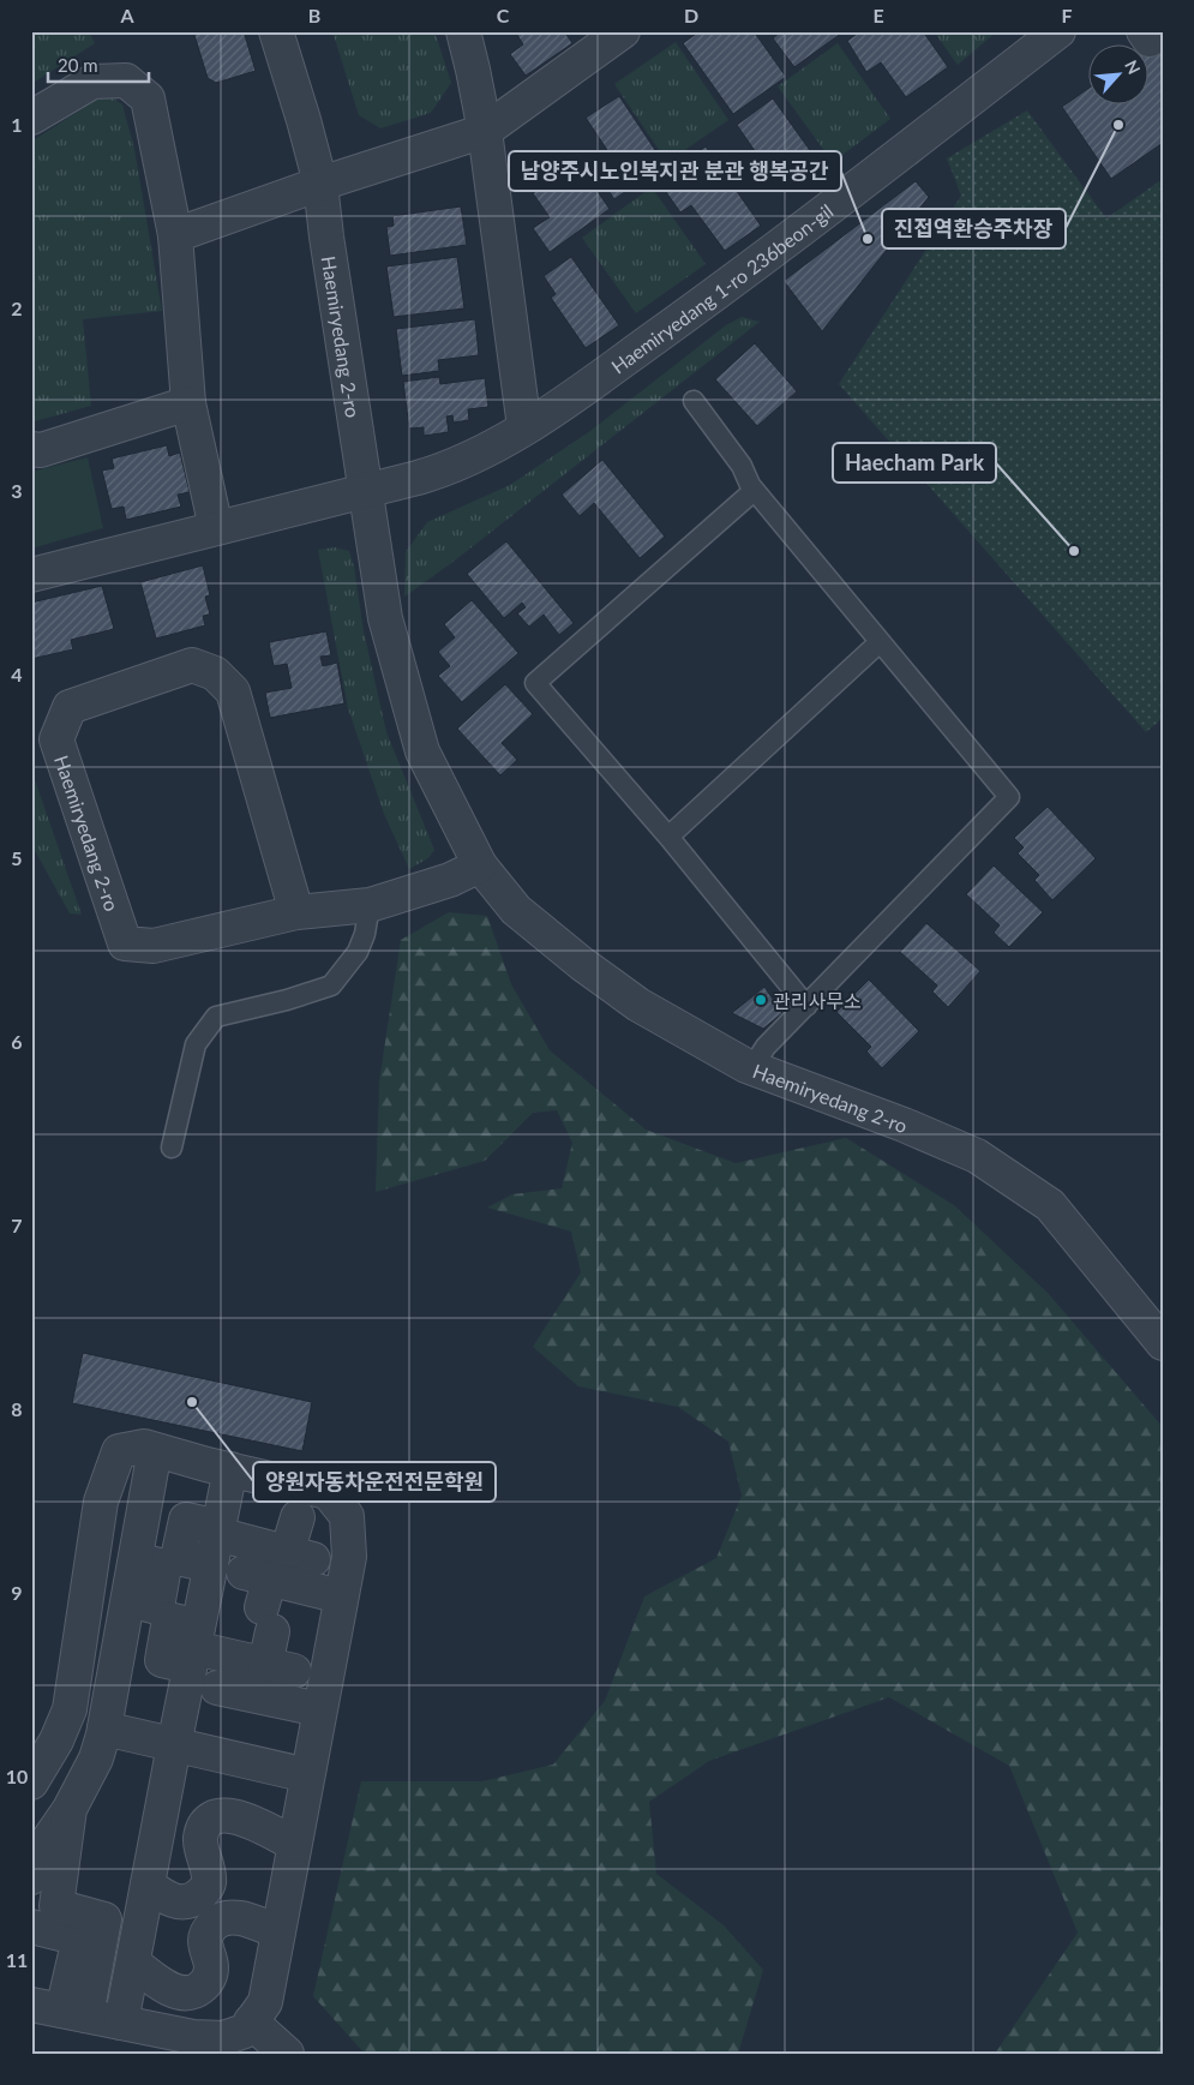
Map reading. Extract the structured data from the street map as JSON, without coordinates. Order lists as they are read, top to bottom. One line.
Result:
{"streets":{"street":["Haemiryedang 1-ro 236beon-gil","Haemiryedang 2-ro"]},"crossings":[["Haemiryedang 1-ro 236beon-gil","Haemiryedang 2-ro"]],"places":["진접역환승주차장","남양주시노인복지관 분관 행복공간","Haecham Park","관리사무소","양원자동차운전전문학원"],"scale_bar":"20 m","north":"top right","grid":{"columns":["A","B","C","D","E","F"],"rows":["1","2","3","4","5","6","7","8","9","10","11"]}}
